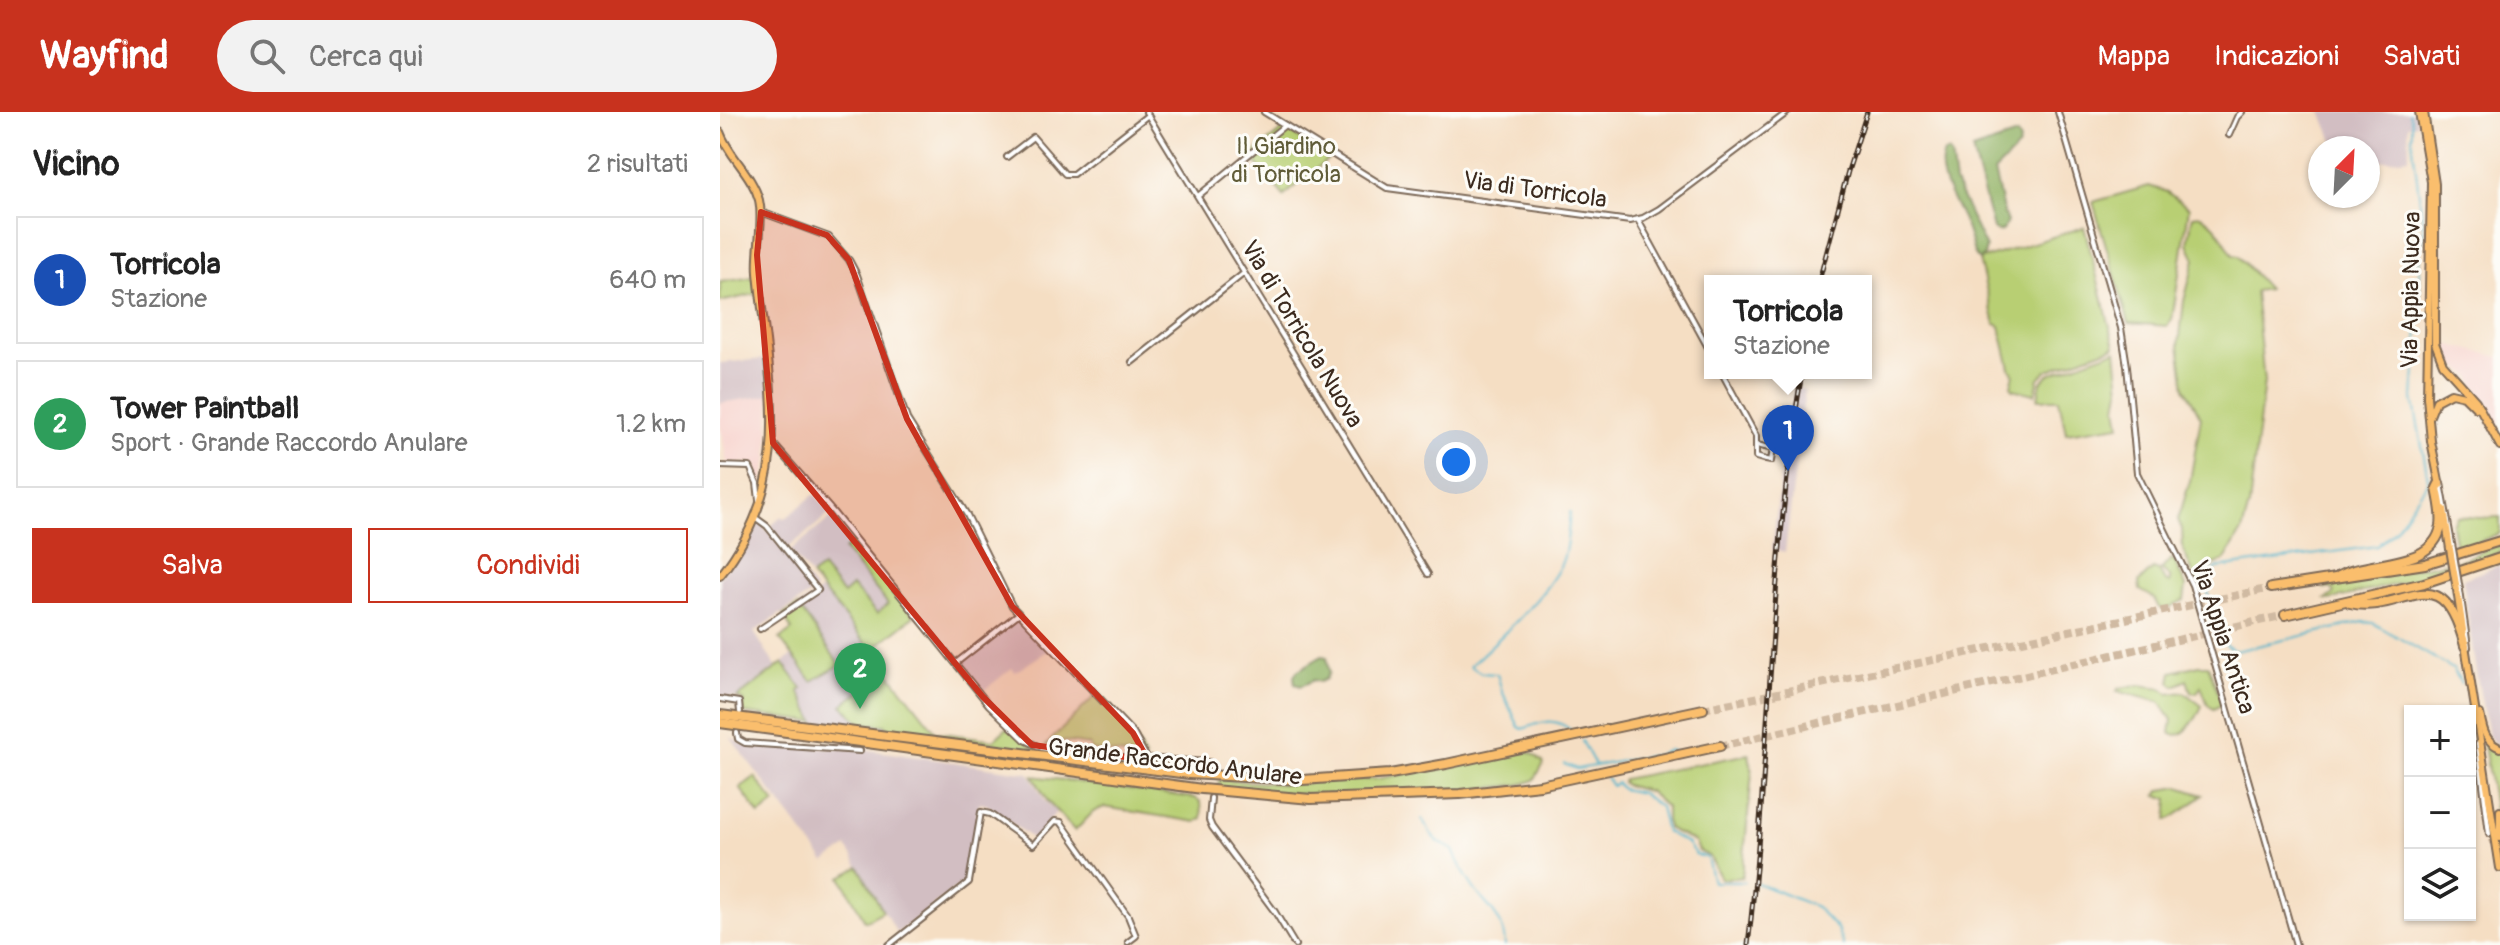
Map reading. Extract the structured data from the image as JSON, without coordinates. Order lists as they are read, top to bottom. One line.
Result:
{"streets":{"highway":["Grande Raccordo Anulare"],"main road":["Via Appia Nuova"],"street":["Via di Torricola","Via di Torricola Nuova","Via Appia Antica"]},"parks":["Il Giardino di Torricola"],"north":"top right","page":{"header":"Wayfind","search":"Cerca qui","nav":["Mappa","Indicazioni","Salvati"],"heading":["Vicino","2 risultati"],"list":[{"mark":"1","name":"Torricola","note":"Stazione","value":"640 m"},{"mark":"2","name":"Tower Paintball","note":"Sport · Grande Raccordo Anulare","value":"1.2 km"}],"popup":["Torricola","Stazione"],"pins":["1","2"],"buttons":["Salva","Condividi"],"map_buttons":["+","−"]}}
